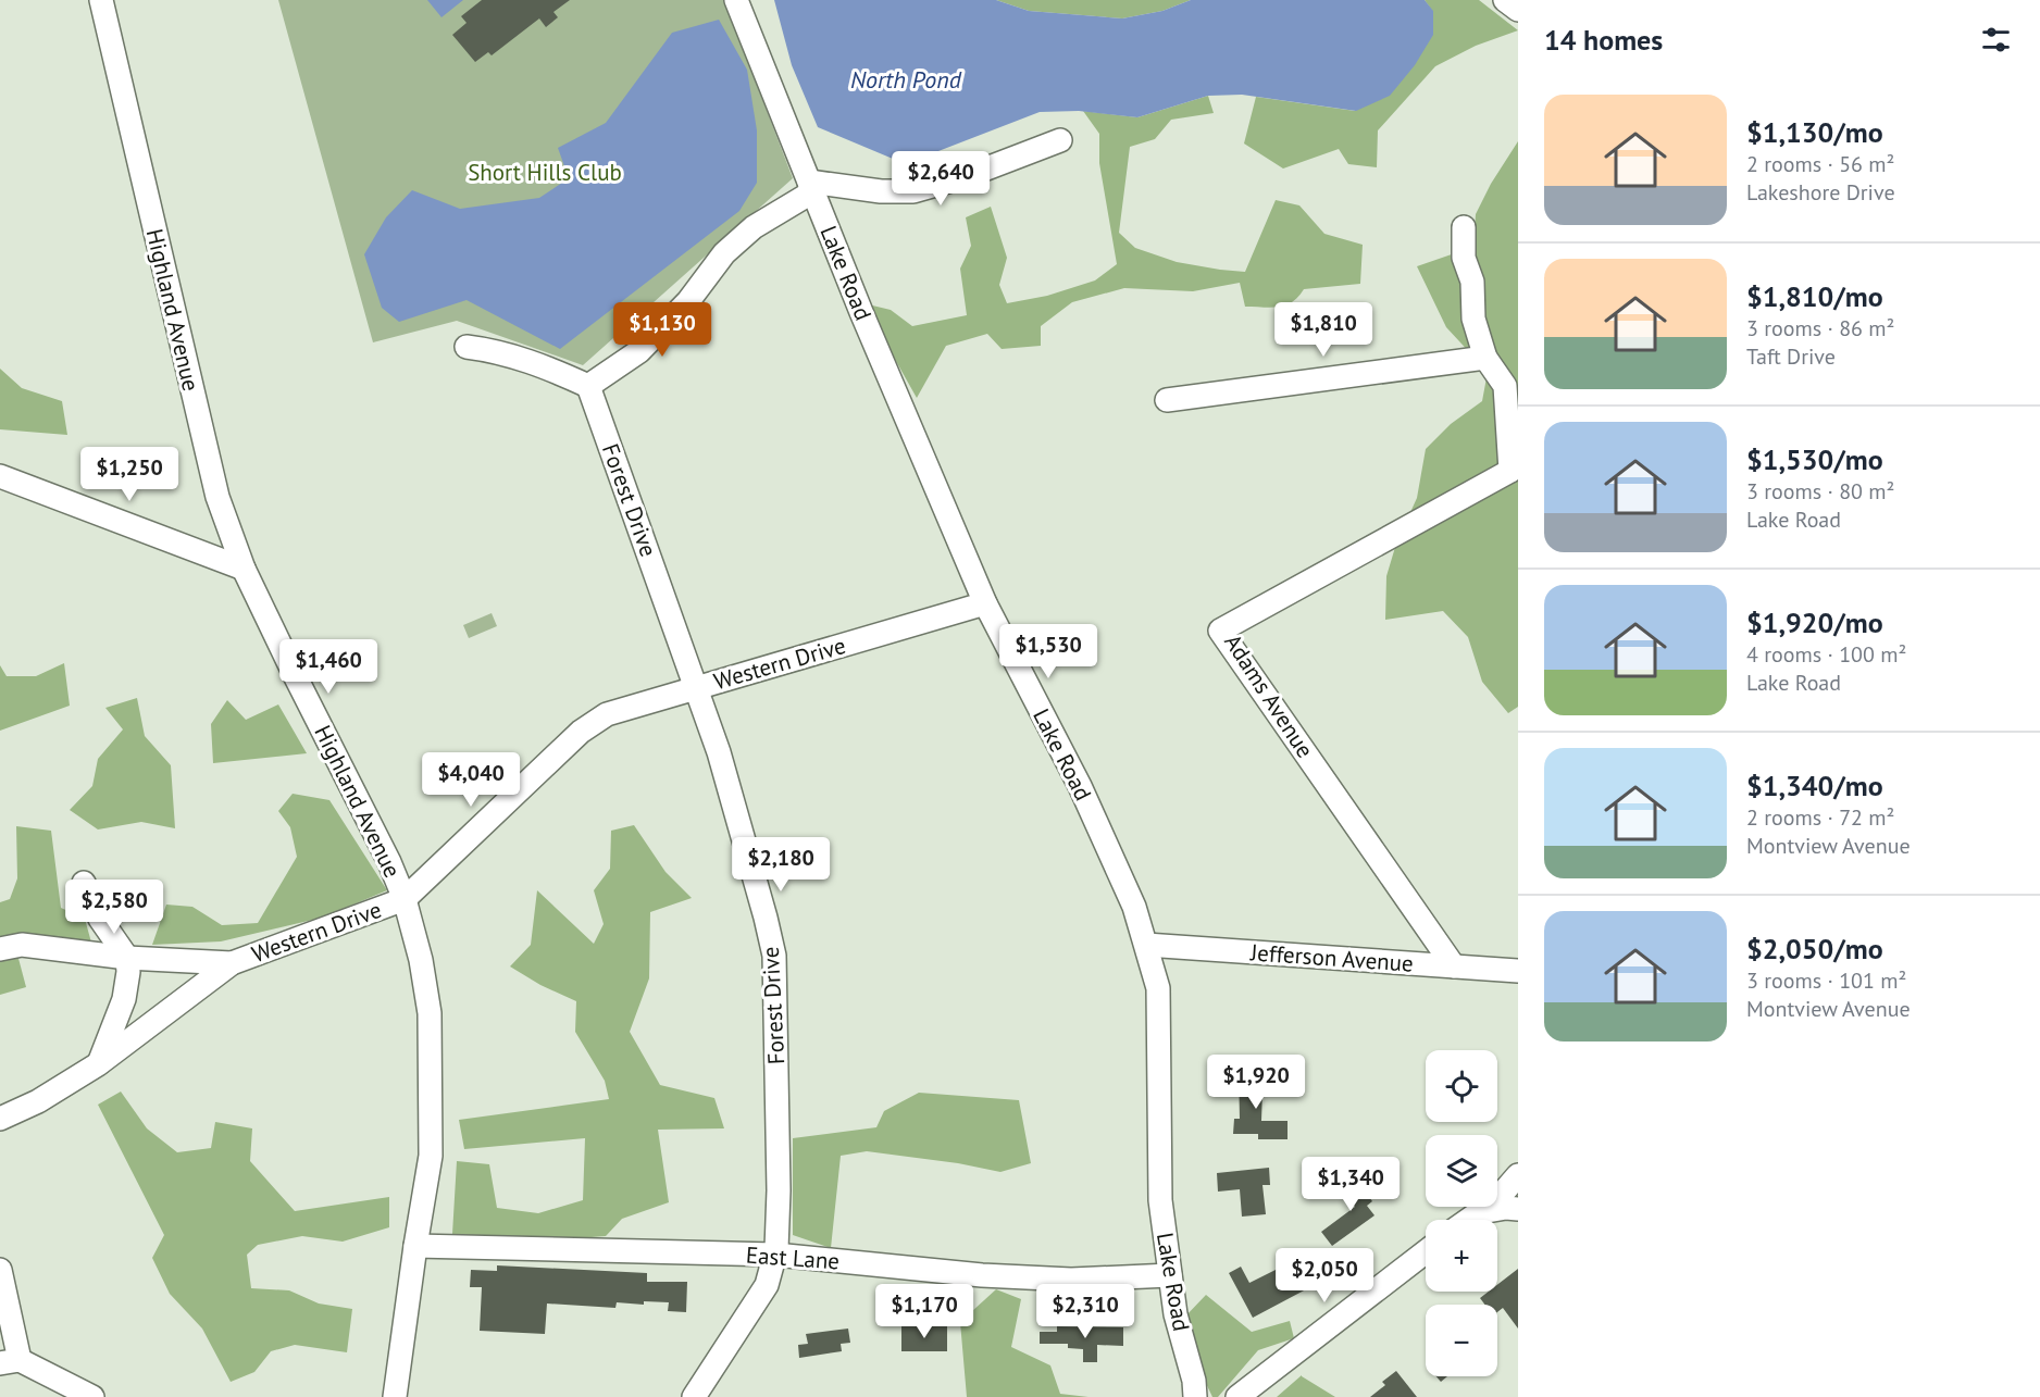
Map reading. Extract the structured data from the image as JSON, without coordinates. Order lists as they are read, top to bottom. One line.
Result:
{"streets":{"street":["Lake Road","Highland Avenue","Forest Drive","Western Drive","Adams Avenue","Jefferson Avenue","East Lane"]},"crossings":[["Lake Road","Western Drive"],["Lake Road","Jefferson Avenue"],["Lake Road","East Lane"],["Highland Avenue","Western Drive"],["Highland Avenue","East Lane"],["Forest Drive","Western Drive"],["Forest Drive","East Lane"],["Adams Avenue","Jefferson Avenue"]],"water":["North Pond"],"parks":["Short Hills Club"],"page":{"heading":"14 homes","list":[{"name":"$1,130/mo","note":"2 rooms · 56 m² · Lakeshore Drive"},{"name":"$1,810/mo","note":"3 rooms · 86 m² · Taft Drive"},{"name":"$1,530/mo","note":"3 rooms · 80 m² · Lake Road"},{"name":"$1,920/mo","note":"4 rooms · 100 m² · Lake Road"},{"name":"$1,340/mo","note":"2 rooms · 72 m² · Montview Avenue"},{"name":"$2,050/mo","note":"3 rooms · 101 m² · Montview Avenue"}],"price":["$2,640","$1,130","$1,810","$1,250","$1,530","$1,460","$4,040","$2,180","$2,580","$1,920","$1,340","$2,050","$1,170","$2,310"],"map_buttons":["+","−"]}}
